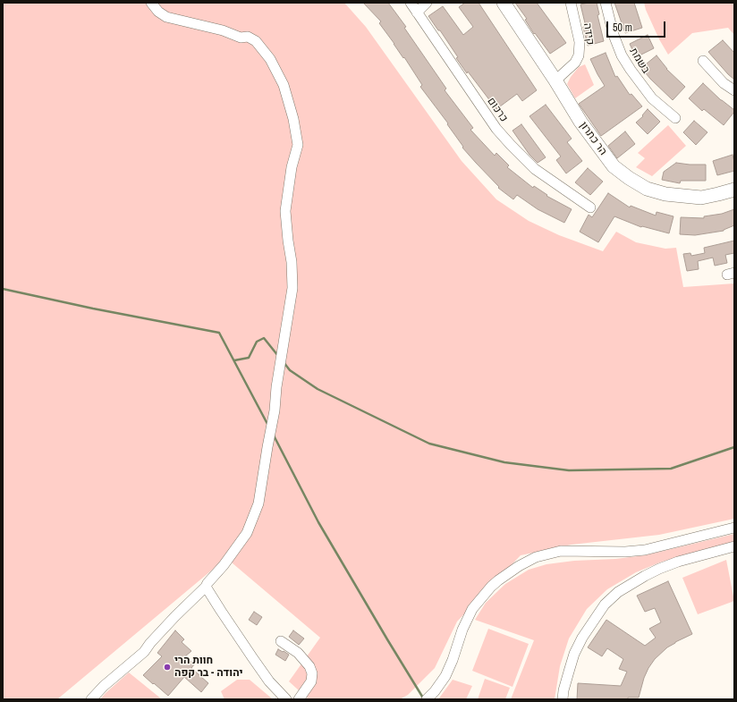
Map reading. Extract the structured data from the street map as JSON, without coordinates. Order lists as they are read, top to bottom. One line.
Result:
{"streets":{"street":["קידה","בשמת","כרכום","הר כתרון"]},"crossings":[["קידה","הר כתרון"]],"places":["חוות הרי יהודה - בר קפה"],"scale_bar":"50 m"}
